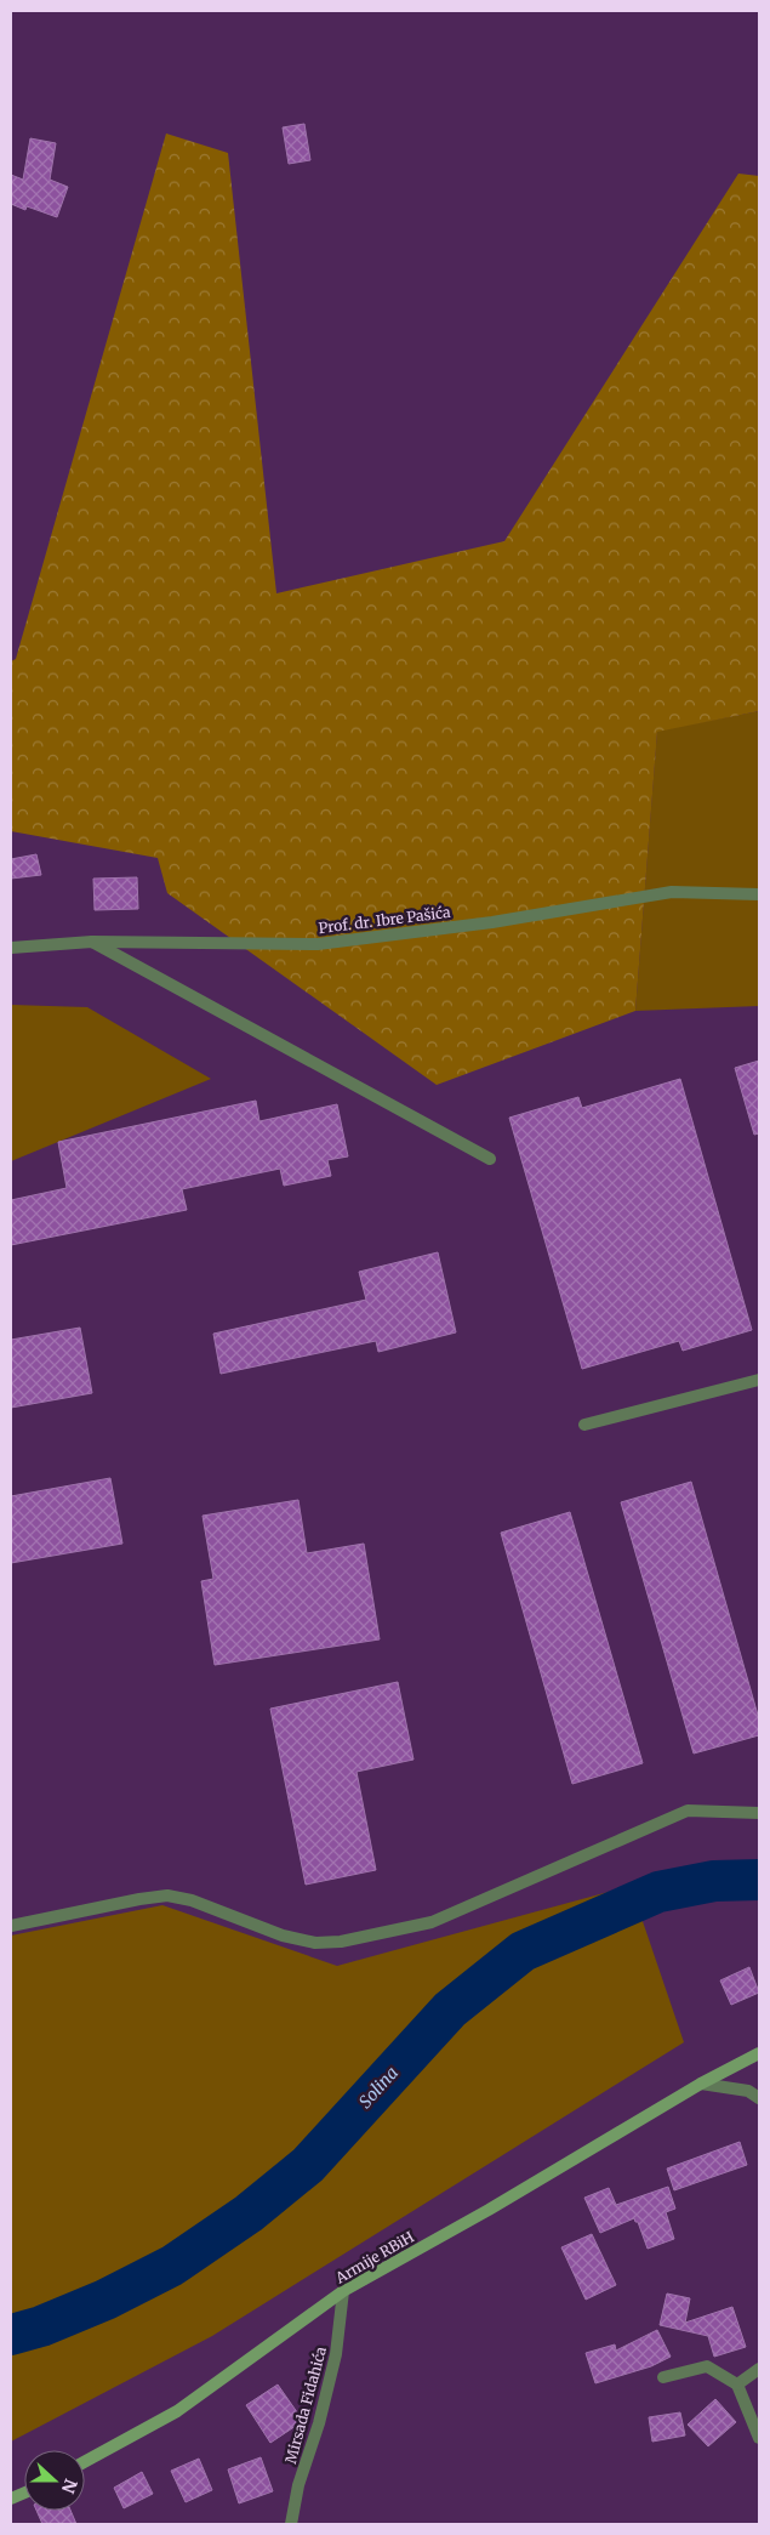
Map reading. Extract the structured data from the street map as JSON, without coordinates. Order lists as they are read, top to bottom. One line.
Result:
{"streets":{"main road":["Armije RBiH"],"street":["Prof. dr. Ibre Pašića","Mirsada Fidahića"]},"crossings":[["Armije RBiH","Mirsada Fidahića"]],"water":["Solina"],"north":"right"}
